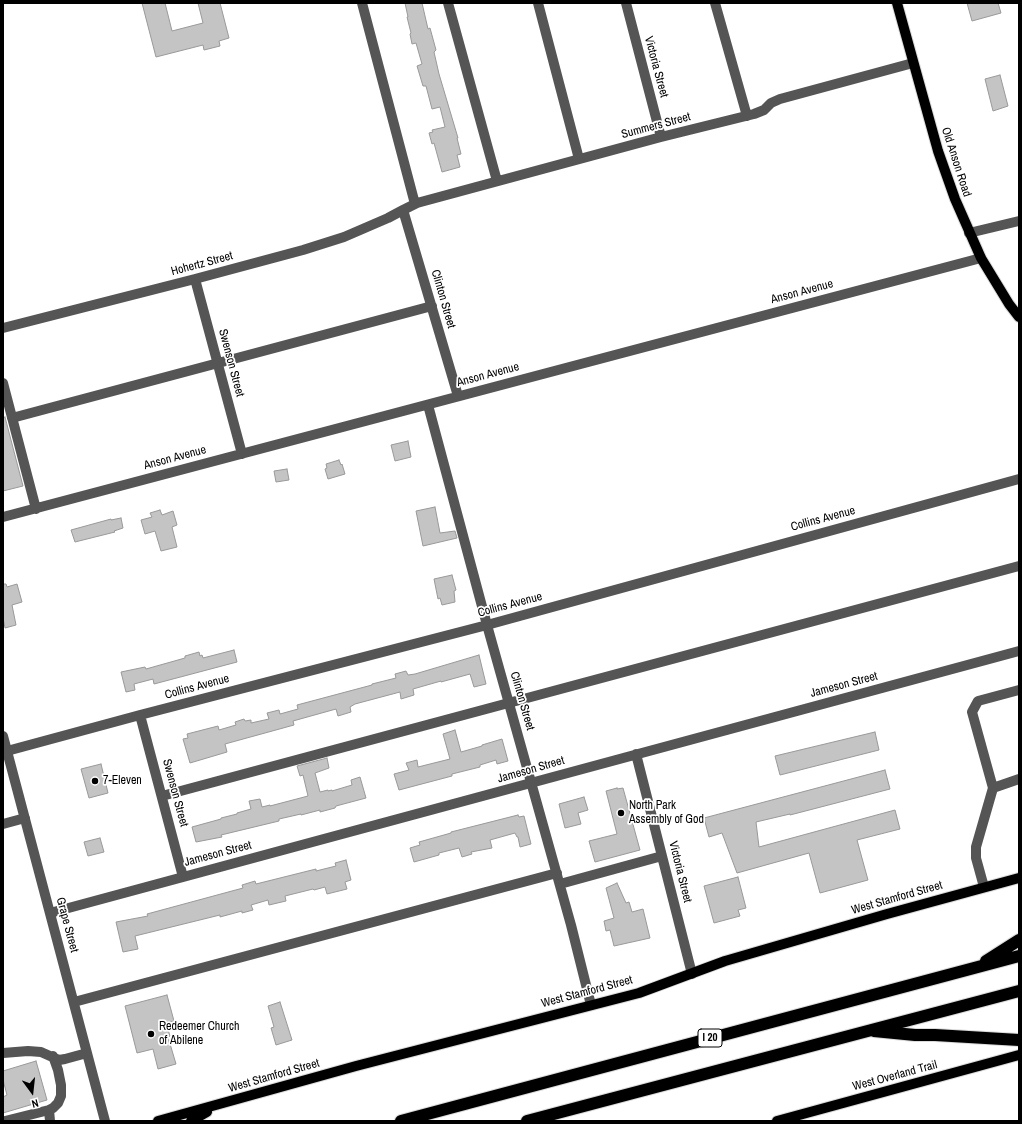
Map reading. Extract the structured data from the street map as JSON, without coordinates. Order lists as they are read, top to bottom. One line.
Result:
{"streets":{"highway":["I 20"],"main road":["Old Anson Road","West Stamford Street","West Overland Trail"],"street":["Victoria Street","Summers Street","Hohertz Street","Anson Avenue","Clinton Street","Swenson Street","Collins Avenue","Jameson Street","Grape Street"]},"crossings":[["Victoria Street","Summers Street"],["Victoria Street","Jameson Street"],["Victoria Street","West Stamford Street"],["Summers Street","Old Anson Road"],["Summers Street","Hohertz Street"],["Summers Street","Clinton Street"],["Old Anson Road","Anson Avenue"],["Hohertz Street","Clinton Street"],["Hohertz Street","Swenson Street"],["Anson Avenue","Clinton Street"],["Anson Avenue","Swenson Street"],["Clinton Street","Collins Avenue"],["Clinton Street","Jameson Street"],["Clinton Street","West Stamford Street"],["Swenson Street","Collins Avenue"],["Swenson Street","Jameson Street"],["Collins Avenue","Grape Street"],["Jameson Street","Grape Street"]],"places":["7-Eleven","North Park Assembly of God","Redeemer Church of Abilene"],"north":"bottom"}
